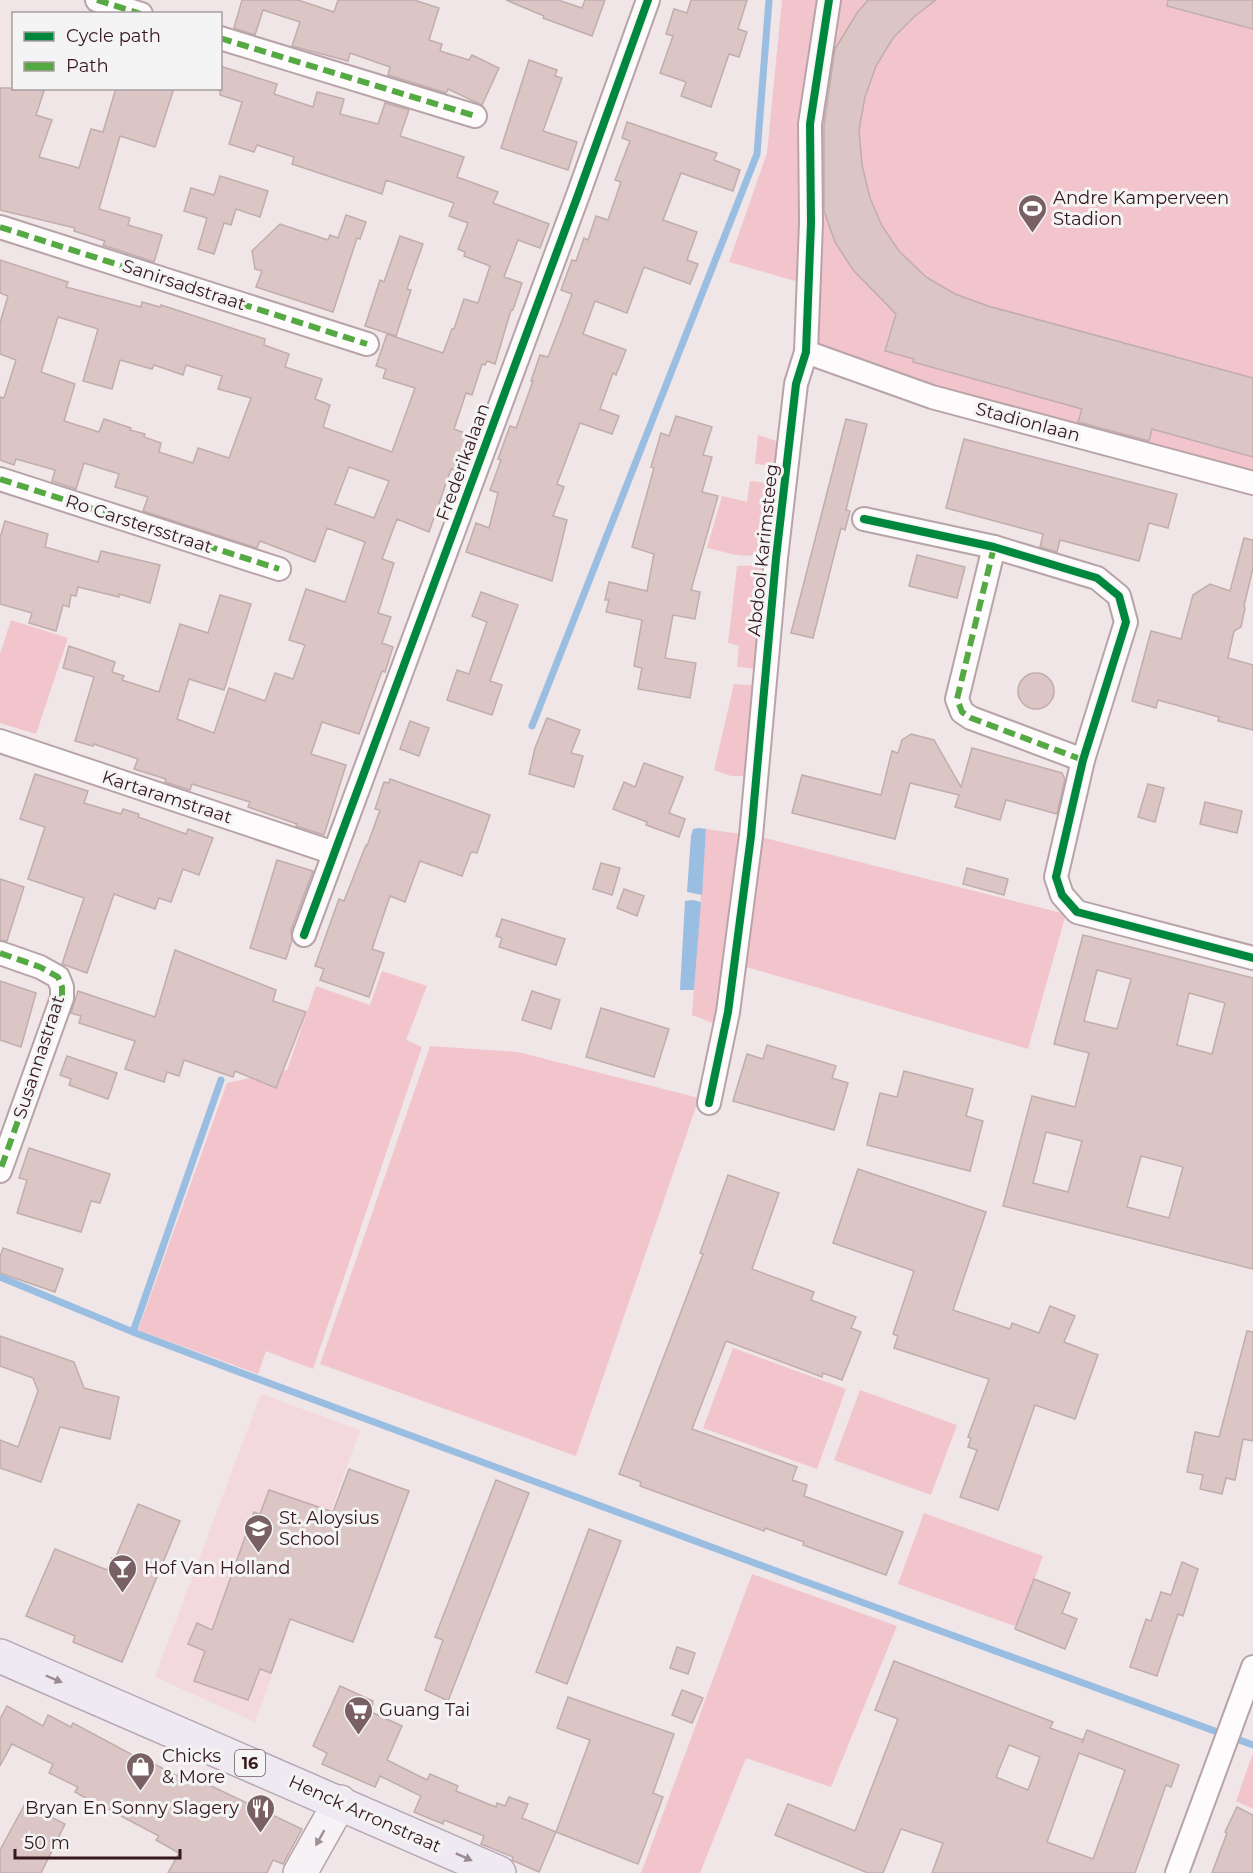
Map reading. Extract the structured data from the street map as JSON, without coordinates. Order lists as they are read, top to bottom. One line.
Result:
{"streets":{"main road":["16","Henck Arronstraat"],"street":["Sanirsadstraat","Stadionlaan","Frederikalaan","Ro Carstersstraat","Abdool Karimsteeg","Kartaramstraat","Susannastraat"]},"crossings":[["Stadionlaan","Abdool Karimsteeg"],["Frederikalaan","Kartaramstraat"]],"one_way":["Henck Arronstraat"],"places":{"sports":["Andre Kamperveen Stadion"],"school or university":["St. Aloysius School"],"bar":["Hof Van Holland"],"supermarket":["Guang Tai"],"shop":["Chicks & More"],"restaurant":["Bryan En Sonny Slagery"]},"legend":["Cycle path","Path"],"scale_bar":"50 m"}
